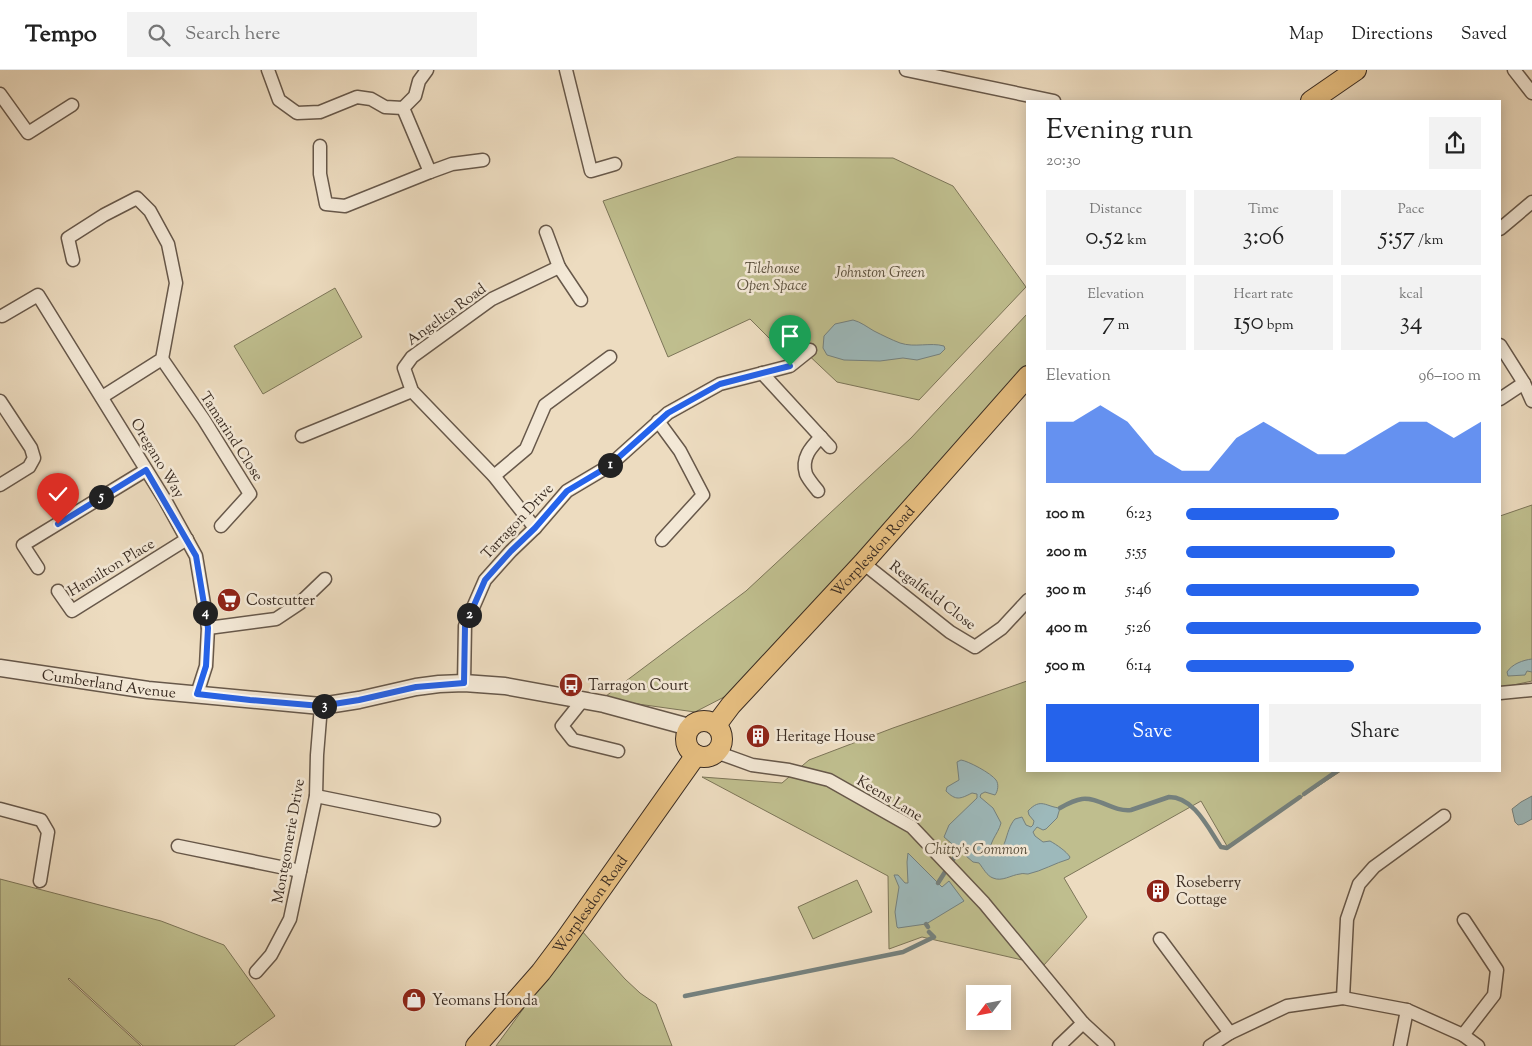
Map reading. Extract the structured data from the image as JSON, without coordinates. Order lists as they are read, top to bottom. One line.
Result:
{"streets":{"main road":["Worplesdon Road"],"street":["Angelica Road","Tamarind Close","Oregano Way","Tarragon Drive","Hamilton Place","Regalfield Close","Cumberland Avenue","Keens Lane","Montgomerie Drive"]},"crossings":[["Angelica Road","Tarragon Drive"],["Oregano Way","Hamilton Place"],["Oregano Way","Cumberland Avenue"],["Tarragon Drive","Cumberland Avenue"],["Worplesdon Road","Regalfield Close"],["Worplesdon Road","Cumberland Avenue"],["Worplesdon Road","Keens Lane"],["Cumberland Avenue","Keens Lane"],["Cumberland Avenue","Montgomerie Drive"]],"parks":["Tilehouse Open Space","Johnston Green","Chitty's Common"],"places":{"supermarket":["Costcutter"],"bus stop":["Tarragon Court"],"building":["Heritage House","Roseberry Cottage"],"shop":["Yeomans Honda"]},"north":"bottom left","page":{"header":"Tempo","search":"Search here","nav":["Map","Directions","Saved"],"heading":["Evening run","20:30"],"stats":[["Distance","0.52 km"],["Time","3:06"],["Pace","5:57 /km"],["Elevation","7 m"],["Heart rate","150 bpm"],["kcal","34"]],"chart":["Elevation","96–100 m"],"pins":["1","5","4","2","3"],"list":[{"name":"100 m","note":"6:23"},{"name":"200 m","note":"5:55"},{"name":"300 m","note":"5:46"},{"name":"400 m","note":"5:26"},{"name":"500 m","note":"6:14"}],"buttons":["Save","Share"]}}
